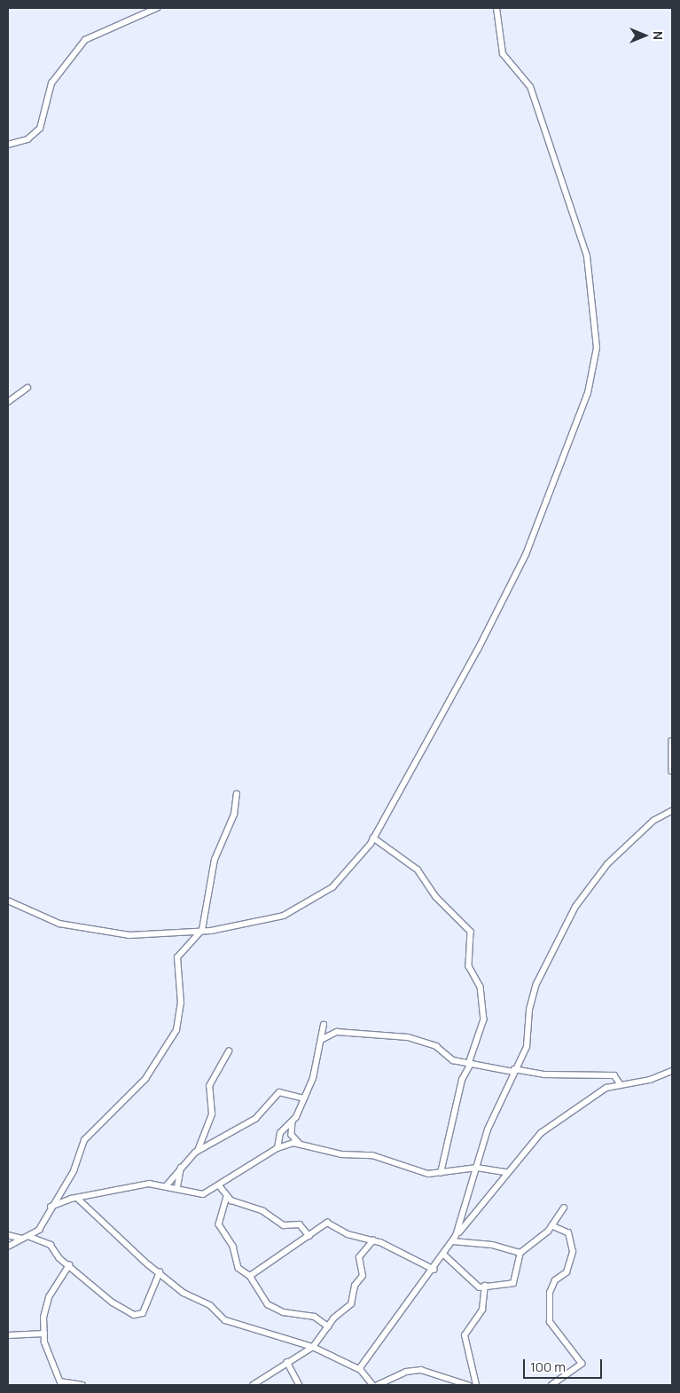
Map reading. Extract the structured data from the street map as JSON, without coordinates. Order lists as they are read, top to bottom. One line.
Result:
{"scale_bar":"100 m","north":"right"}
